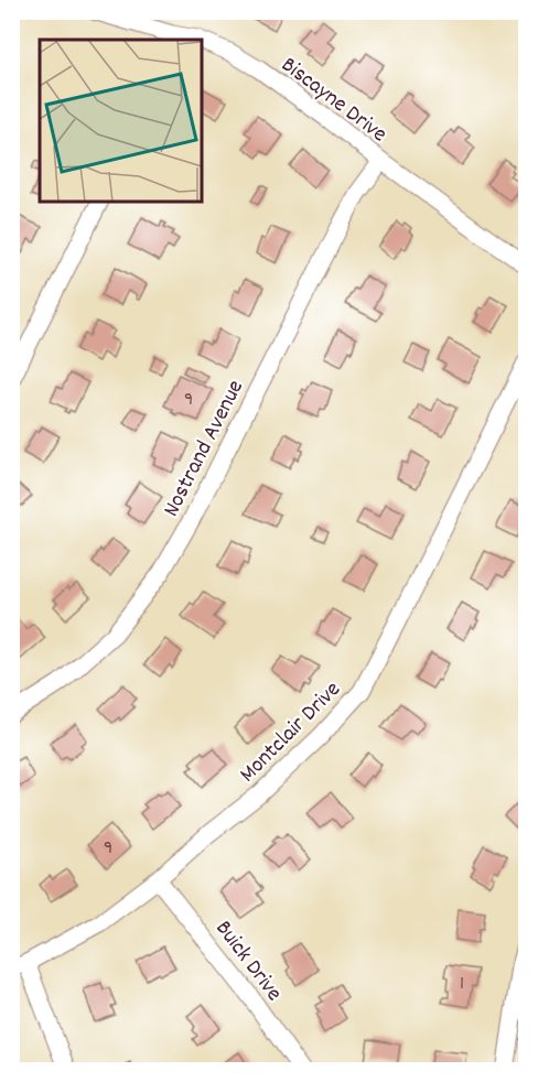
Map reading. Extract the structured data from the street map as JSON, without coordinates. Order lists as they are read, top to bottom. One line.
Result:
{"streets":{"street":["Biscayne Drive","Nostrand Avenue","Montclair Drive","Buick Drive"]},"crossings":[["Biscayne Drive","Nostrand Avenue"],["Montclair Drive","Buick Drive"]],"house_numbers":["9","9","1"]}
